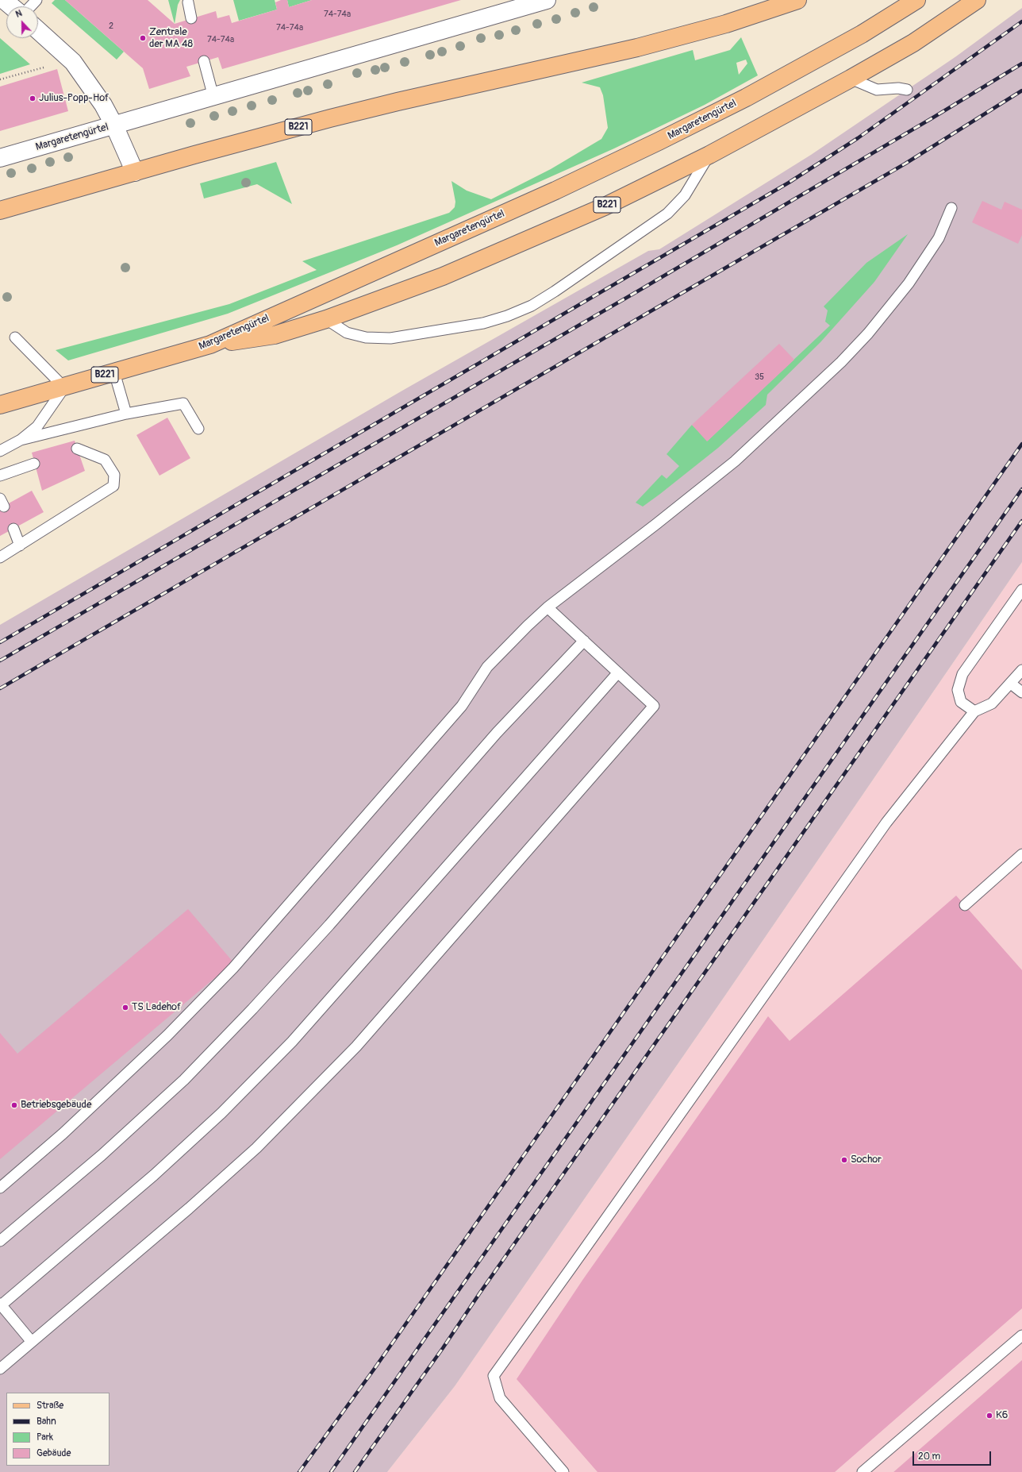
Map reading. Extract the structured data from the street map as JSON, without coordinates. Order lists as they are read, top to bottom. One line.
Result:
{"streets":{"main road":["Margaretengürtel","B221"]},"crossings":[["Margaretengürtel","B221"]],"places":["Zentrale der MA 48","Julius-Popp-Hof","TS Ladehof","Betriebsgebäude","Sochor","K6"],"house_numbers":["74-74a","2","74-74a","74-74a","35"],"legend":["Straße","Bahn","Park","Gebäude"],"scale_bar":"20 m","north":"top"}
